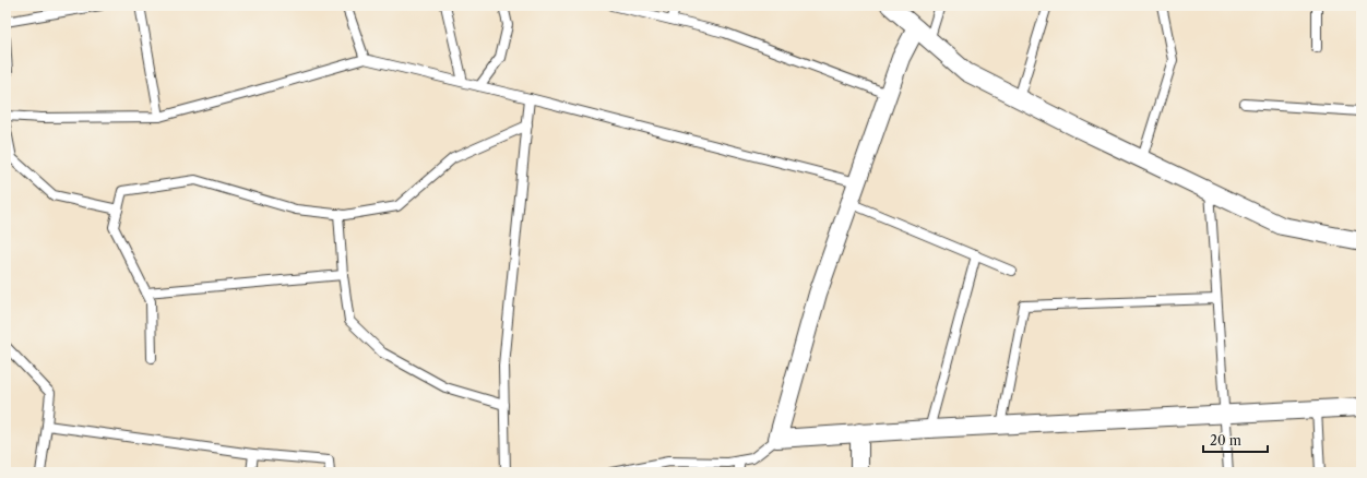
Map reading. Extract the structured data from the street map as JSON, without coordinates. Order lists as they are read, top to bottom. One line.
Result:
{"scale_bar":"20 m"}
